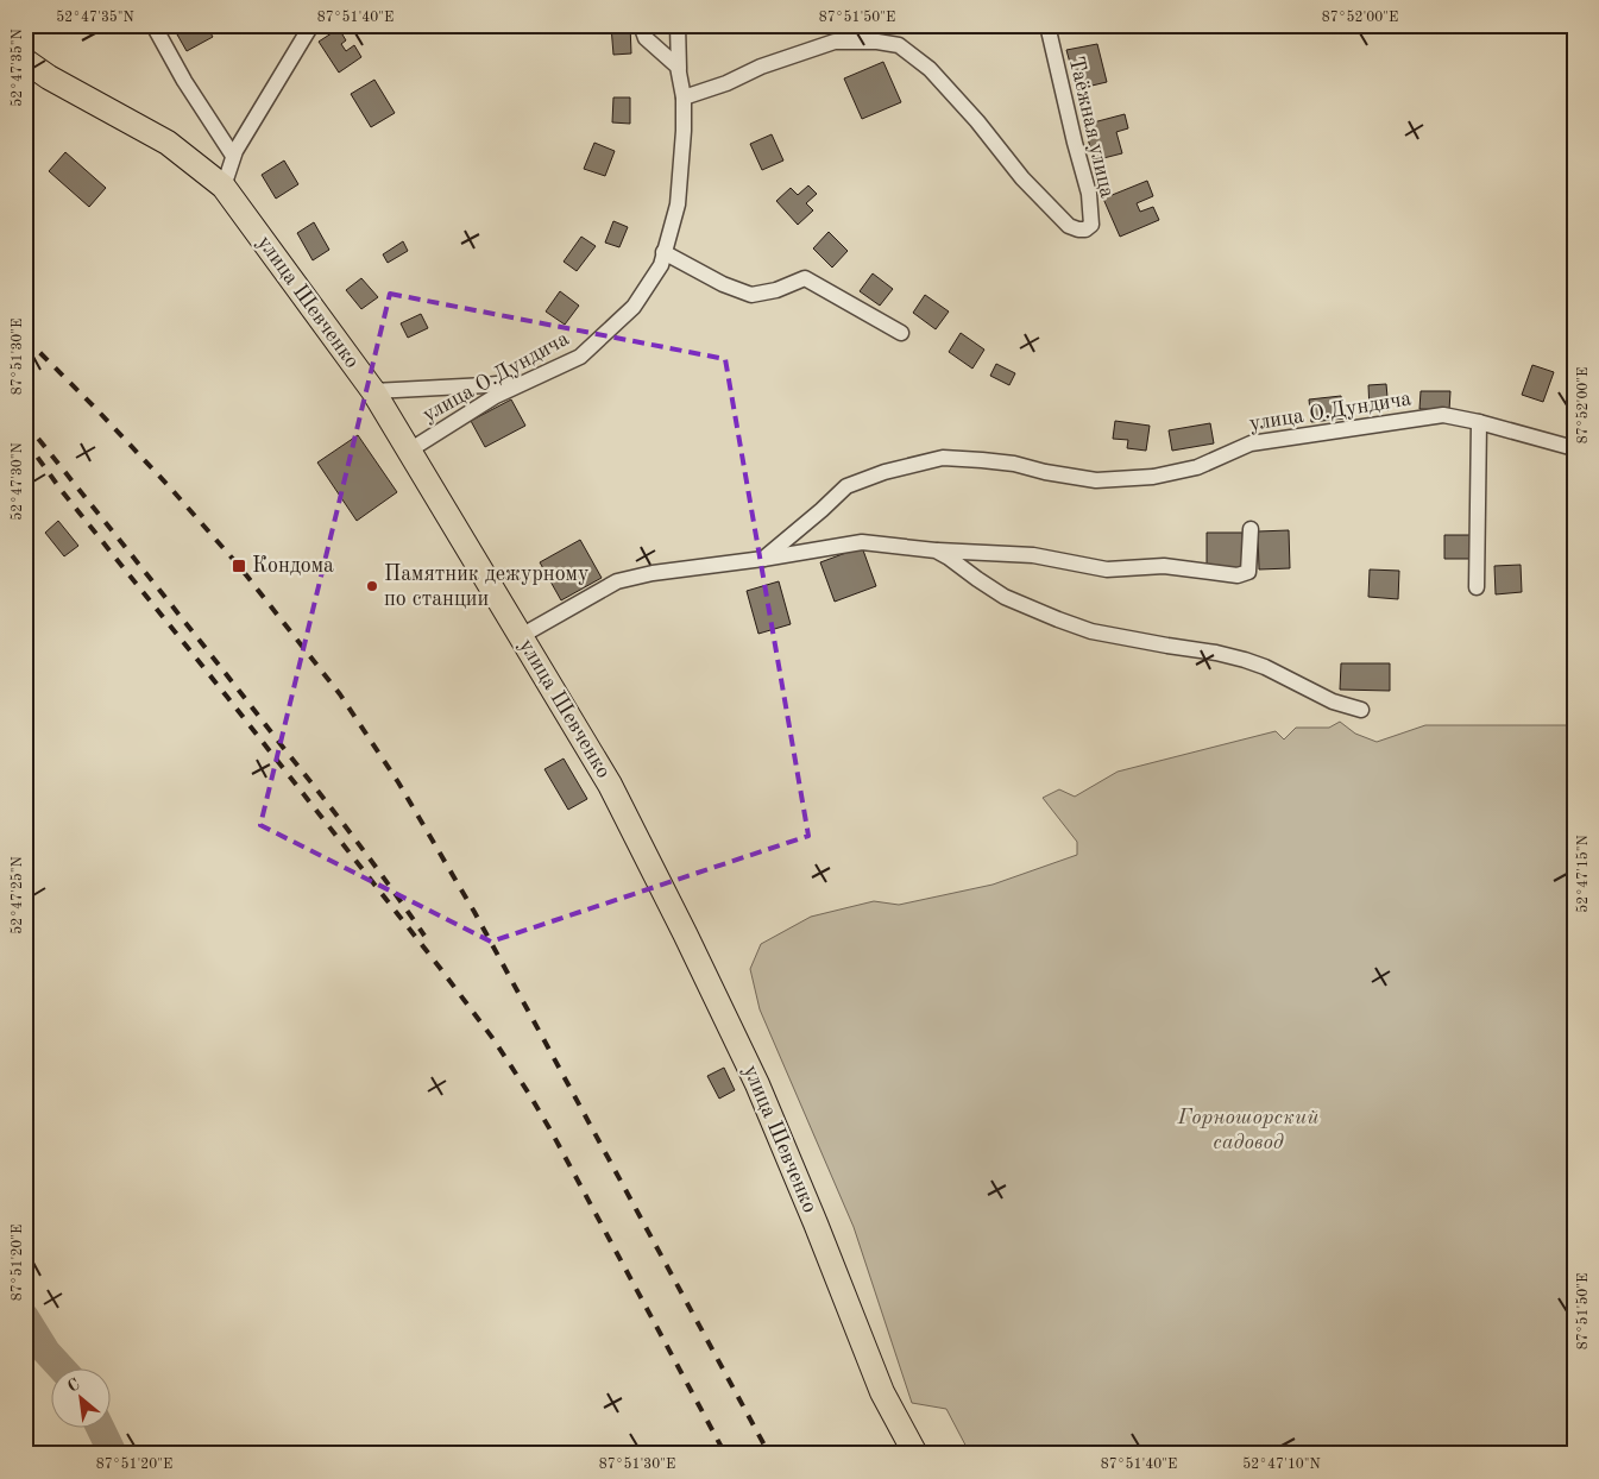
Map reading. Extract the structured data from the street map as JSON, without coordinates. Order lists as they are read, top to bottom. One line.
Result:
{"streets":{"main road":["улица Шевченко"],"street":["Таёжная улица","улица О.Дундича"]},"crossings":[["Таёжная улица","улица О.Дундича"],["улица Шевченко","улица О.Дундича"]],"parks":["Горношорский садовод"],"places":{"transit":["Кондома"],"other":["Памятник дежурному по станции"]},"north":"top left","coordinates":["52°47'35\"N","87°51'40\"E","87°51'50\"E","87°52'00\"E","87°51'30\"E","52°47'30\"N","52°47'15\"N","52°47'25\"N","87°51'20\"E","52°47'10\"N"]}
